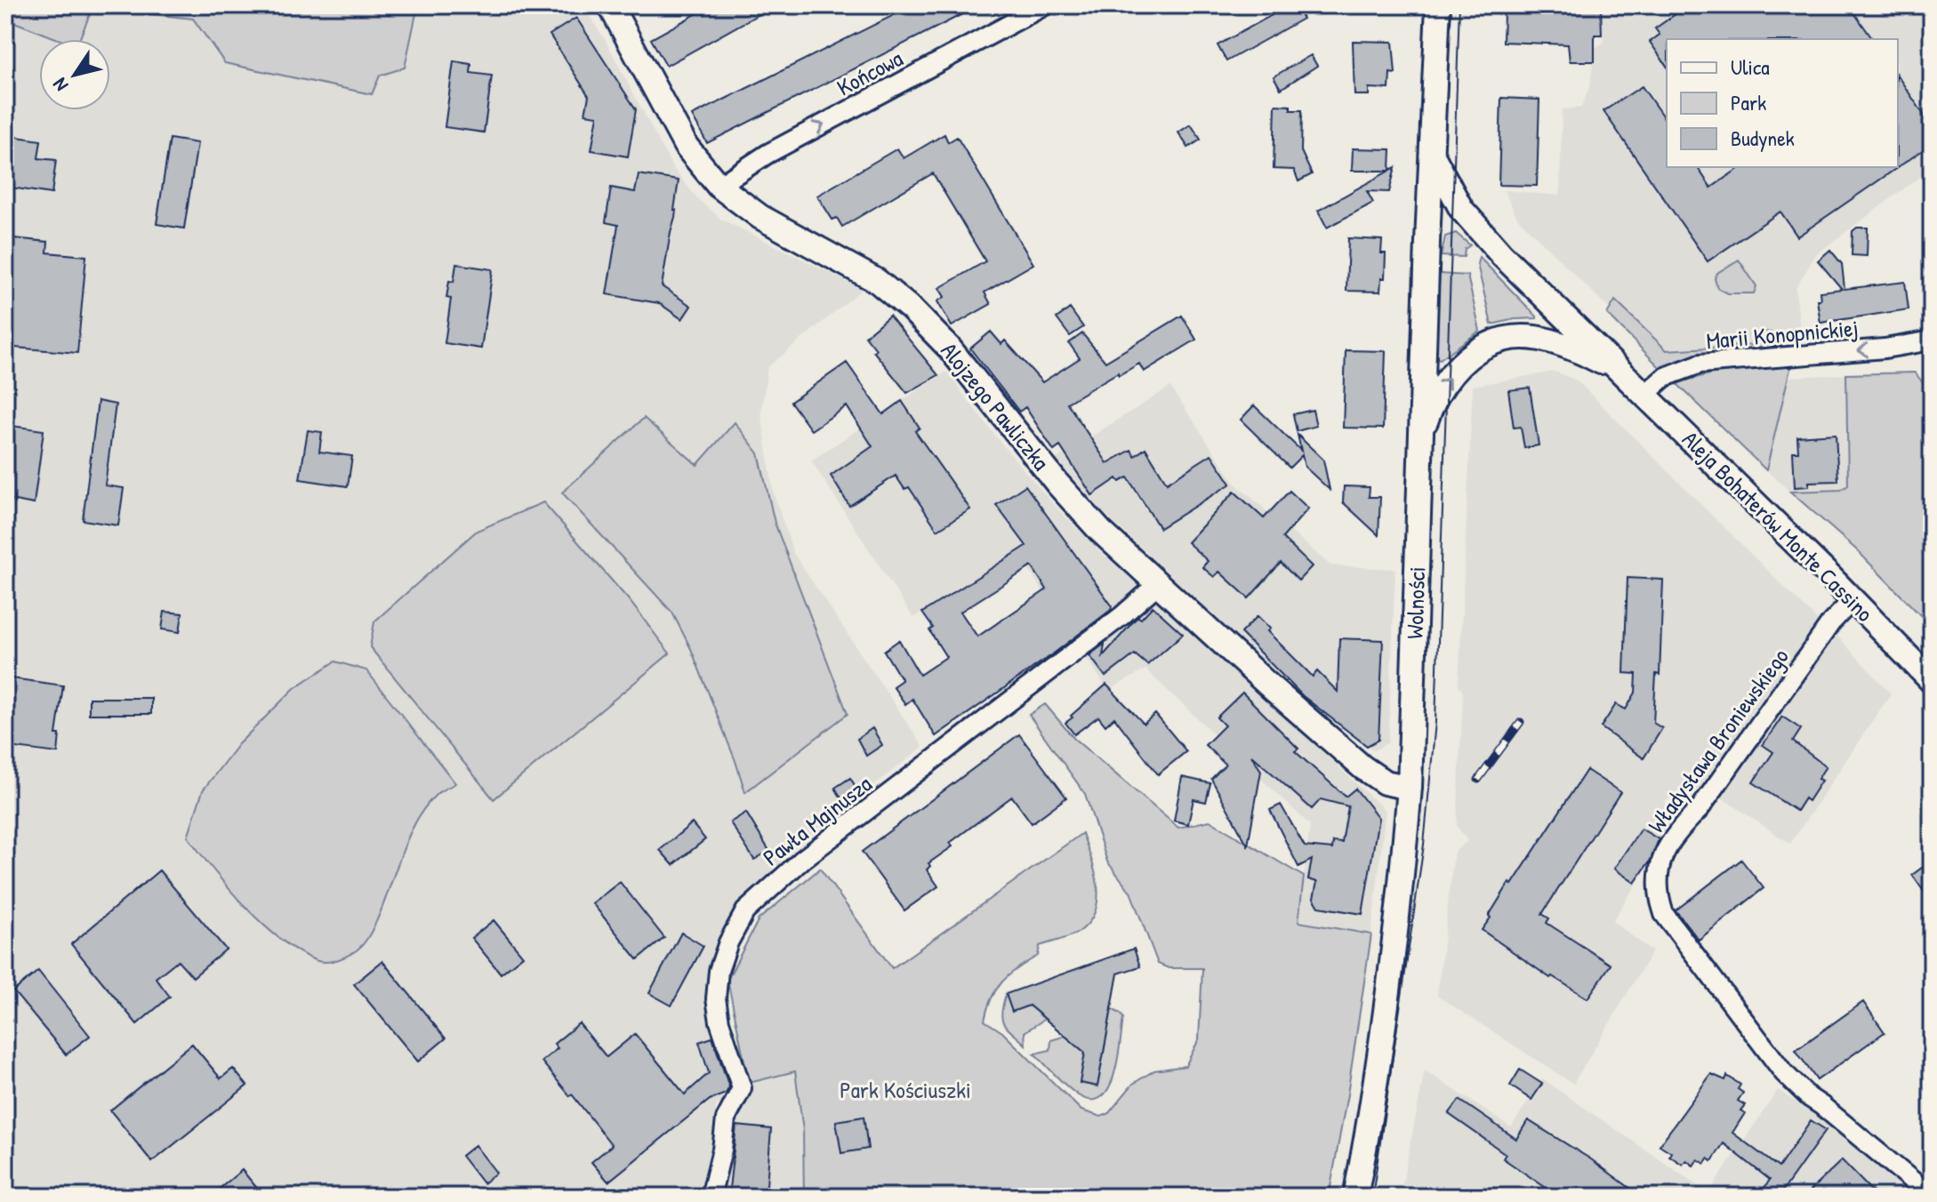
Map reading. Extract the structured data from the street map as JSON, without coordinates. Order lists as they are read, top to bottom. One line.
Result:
{"streets":{"street":["Końcowa","Marii Konopnickiej","Alojzego Pawliczka","Aleja Bohaterów Monte Cassino","Wolności","Władysława Broniewskiego","Pawła Majnusza"]},"crossings":[["Końcowa","Alojzego Pawliczka"],["Marii Konopnickiej","Aleja Bohaterów Monte Cassino"],["Alojzego Pawliczka","Wolności"],["Alojzego Pawliczka","Pawła Majnusza"],["Aleja Bohaterów Monte Cassino","Wolności"],["Aleja Bohaterów Monte Cassino","Władysława Broniewskiego"]],"one_way":["Końcowa","Marii Konopnickiej"],"parks":["Park Kościuszki"],"legend":["Ulica","Park","Budynek"],"north":"bottom left"}
